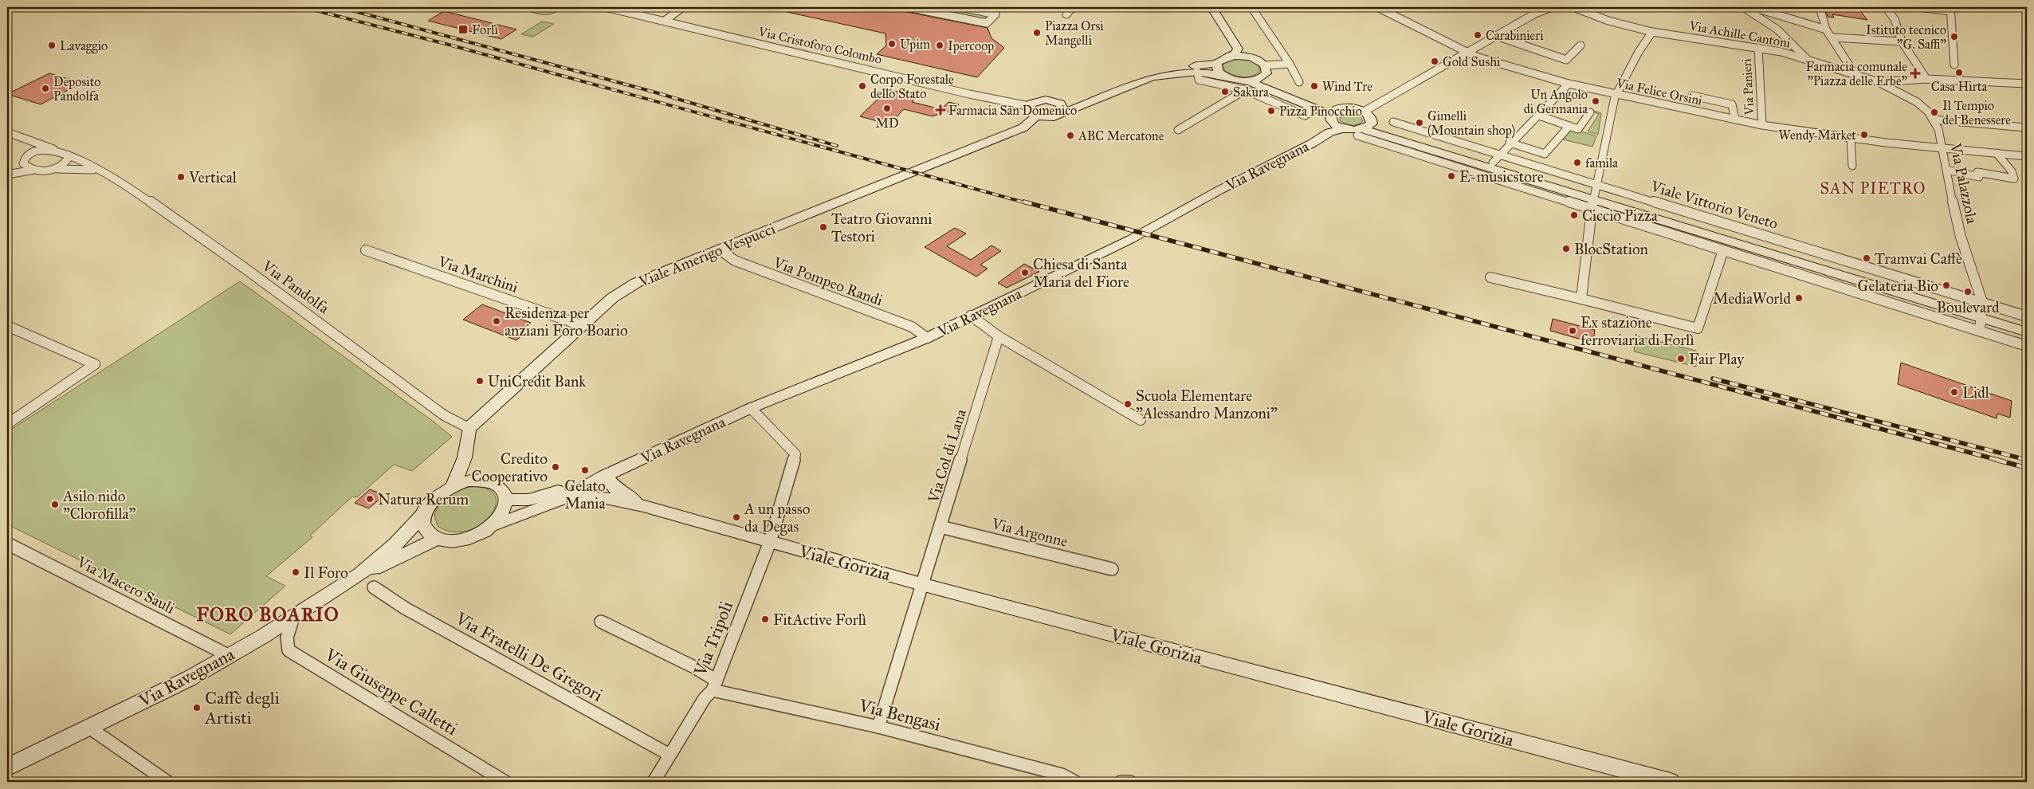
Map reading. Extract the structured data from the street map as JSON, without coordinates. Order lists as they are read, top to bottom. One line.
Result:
{"streets":{"main road":["Via Ravegnana","Viale Vittorio Veneto","Viale Amerigo Vespucci","Viale Gorizia"],"street":["Via Achille Cantoni","Via Cristoforo Colombo","Via Panieri","Via Felice Orsini","Via Palazzola","Via Marchini","Via Pompeo Randi","Via Pandolfa","Via Col di Lana","Via Argonne","Via Macero Sauli","Via Tripoli","Via Fratelli De Gregori","Via Giuseppe Calletti","Via Bengasi"]},"crossings":[["Via Achille Cantoni","Via Panieri"],["Via Achille Cantoni","Via Palazzola"],["Via Panieri","Via Felice Orsini"],["Via Felice Orsini","Via Palazzola"],["Via Ravegnana","Via Pompeo Randi"],["Via Ravegnana","Viale Gorizia"],["Via Ravegnana","Via Macero Sauli"],["Via Ravegnana","Via Tripoli"],["Via Ravegnana","Via Giuseppe Calletti"],["Via Palazzola","Viale Vittorio Veneto"],["Viale Amerigo Vespucci","Via Marchini"],["Viale Amerigo Vespucci","Via Pompeo Randi"],["Viale Amerigo Vespucci","Via Pandolfa"],["Via Col di Lana","Via Argonne"],["Via Col di Lana","Viale Gorizia"],["Via Col di Lana","Via Bengasi"],["Viale Gorizia","Via Tripoli"],["Via Tripoli","Via Fratelli De Gregori"],["Via Tripoli","Via Bengasi"]],"districts":["SAN PIETRO","FORO BOARIO"],"places":{"transit":["Forlì"],"other":["Piazza Orsi Mangelli","Carabinieri","Istituto tecnico \"G. Saffi\"","Upim","Lavaggio","Ipercoop","Gold Sushi","Casa Hirta","Corpo Forestale dello Stato","Wind Tre","Deposito Pandolfa","Sakura","Un Angolo di Germania","MD","Pizza Pinocchio","Il Tempio del Benessere","Gimelli (Mountain shop)","Wendy Market","ABC Mercatone","famila","E-musicstore","Vertical","Ciccio Pizza","Teatro Giovanni Testori","BlocStation","Tramvai Caffè","Chiesa di Santa Maria del Fiore","Gelateria Bio","Boulevard","MediaWorld","Residenza per anziani Foro Boario","Ex stazione ferroviaria di Forlì","Fair Play","UniCredit Bank","Lidl","Scuola Elementare \"Alessandro Manzoni\"","Credito Cooperativo","Gelato Mania","Natura Rerum","Asilo nido \"Clorofilla\"","A un passo da Degas","Il Foro","FitActive Forlì","Caffè degli Artisti"],"health":["Farmacia comunale \"Piazza delle Erbe\"","Farmacia San Domenico"]}}
